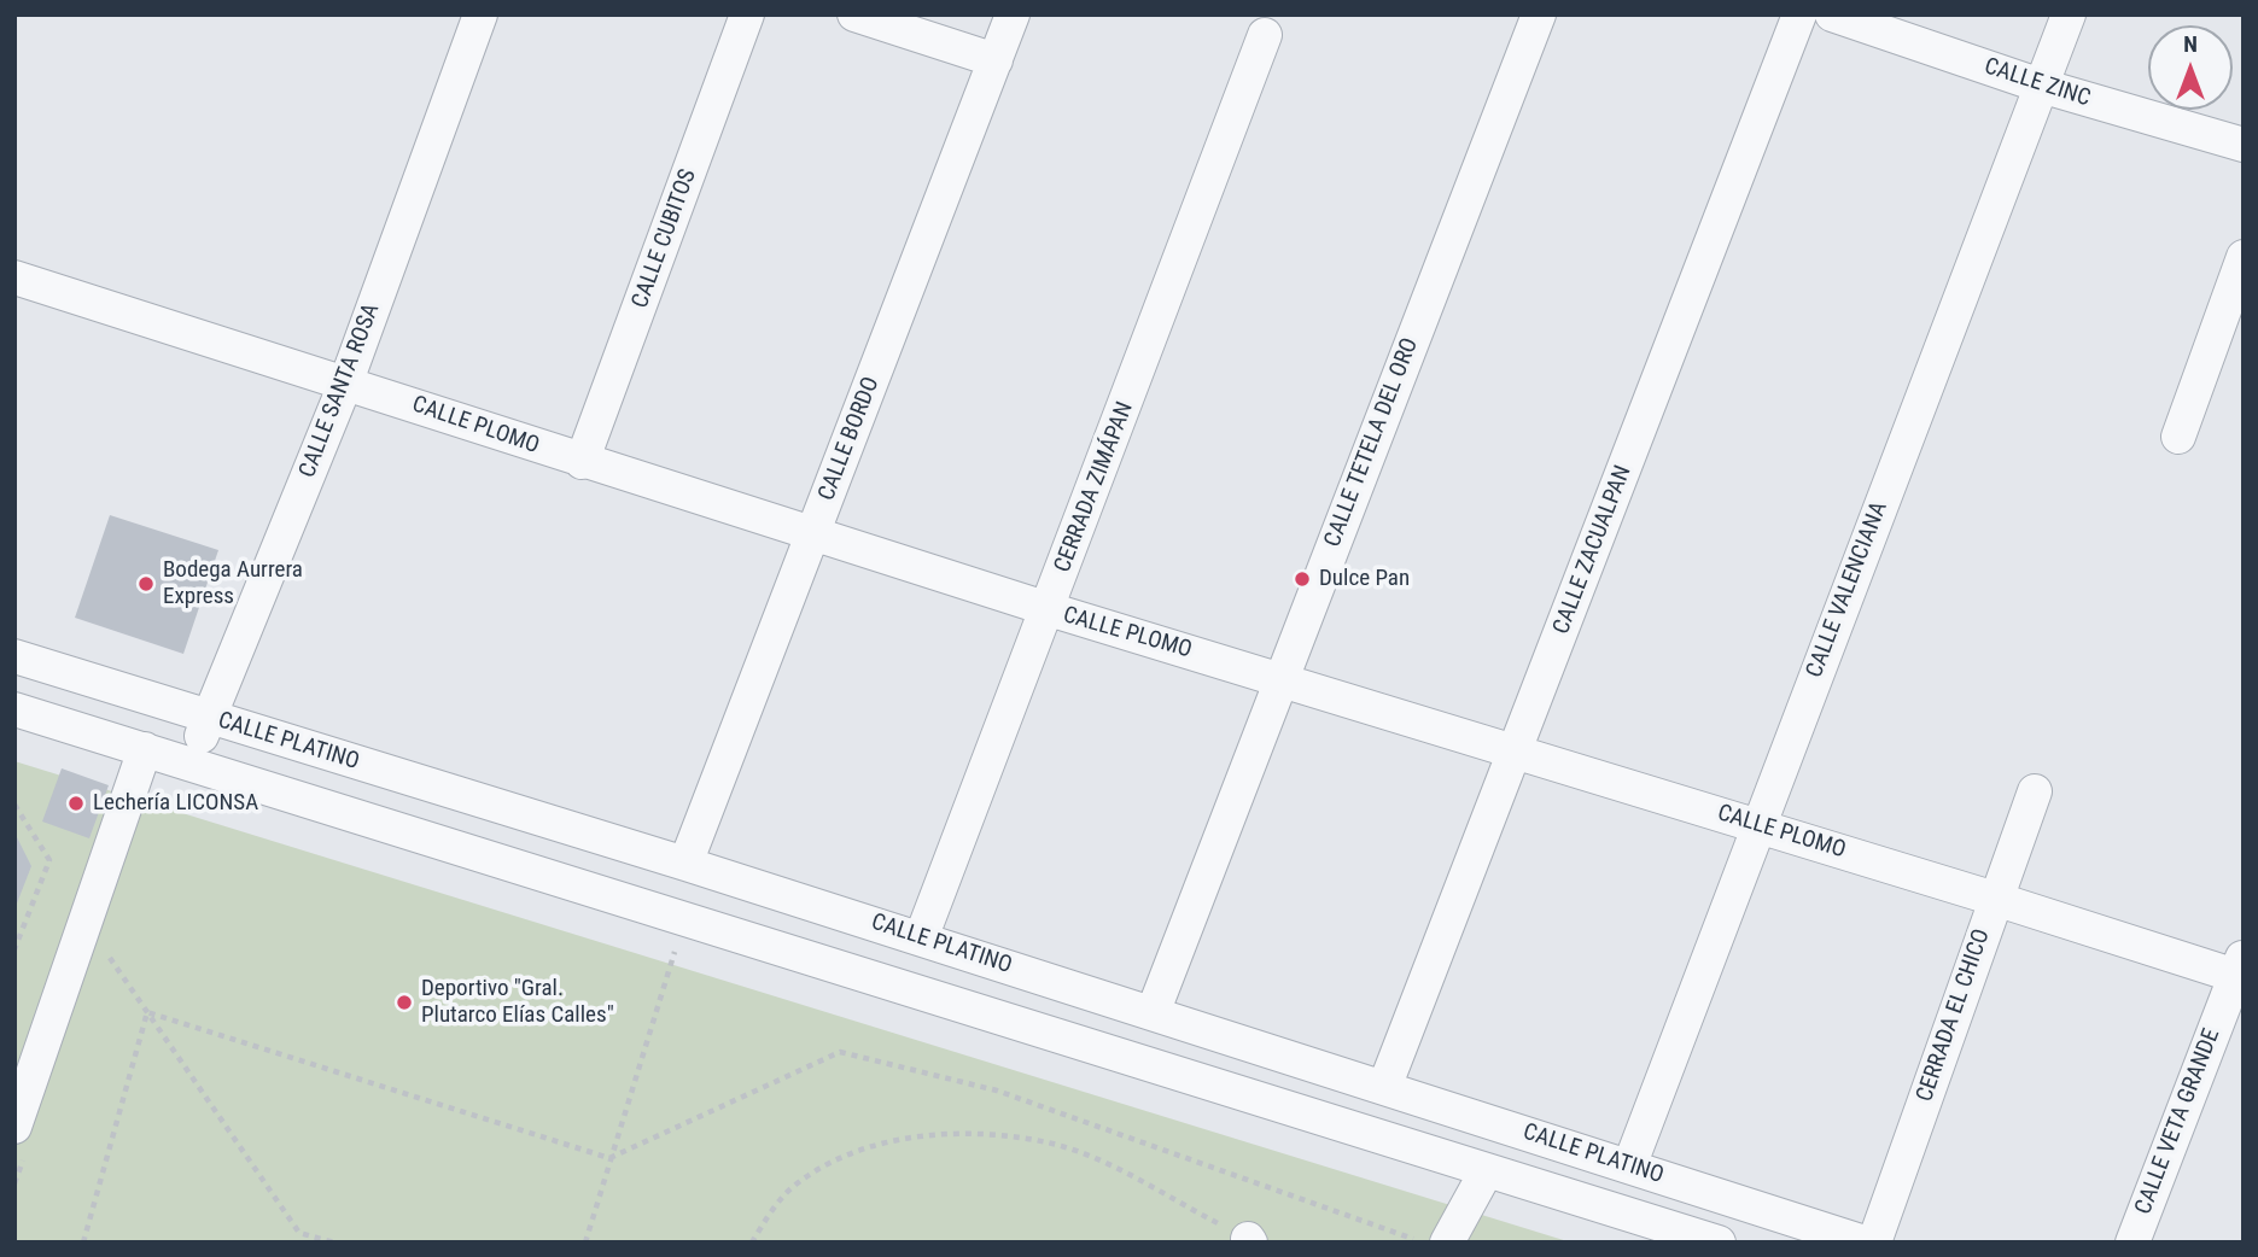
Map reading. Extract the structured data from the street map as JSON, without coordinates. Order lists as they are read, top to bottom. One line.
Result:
{"streets":{"street":["CALLE ZINC","CALLE CUBITOS","CALLE SANTA ROSA","CALLE PLOMO","CALLE BORDO","CALLE TETELA DEL ORO","CERRADA ZIMÁPAN","CALLE ZACUALPAN","CALLE VALENCIANA","CALLE PLATINO","CERRADA EL CHICO","CALLE VETA GRANDE"]},"crossings":[["CALLE ZINC","CALLE VALENCIANA"],["CALLE CUBITOS","CALLE PLOMO"],["CALLE SANTA ROSA","CALLE PLOMO"],["CALLE SANTA ROSA","CALLE PLATINO"],["CALLE PLOMO","CALLE BORDO"],["CALLE PLOMO","CALLE TETELA DEL ORO"],["CALLE PLOMO","CERRADA ZIMÁPAN"],["CALLE PLOMO","CALLE ZACUALPAN"],["CALLE PLOMO","CALLE VALENCIANA"],["CALLE PLOMO","CERRADA EL CHICO"],["CALLE PLOMO","CALLE VETA GRANDE"],["CALLE BORDO","CALLE PLATINO"],["CALLE TETELA DEL ORO","CALLE PLATINO"],["CERRADA ZIMÁPAN","CALLE PLATINO"],["CALLE ZACUALPAN","CALLE PLATINO"],["CALLE VALENCIANA","CALLE PLATINO"]],"places":["Dulce Pan","Bodega Aurrera Express","Lechería LICONSA","Deportivo \"Gral. Plutarco Elías Calles\""],"north":"top"}
